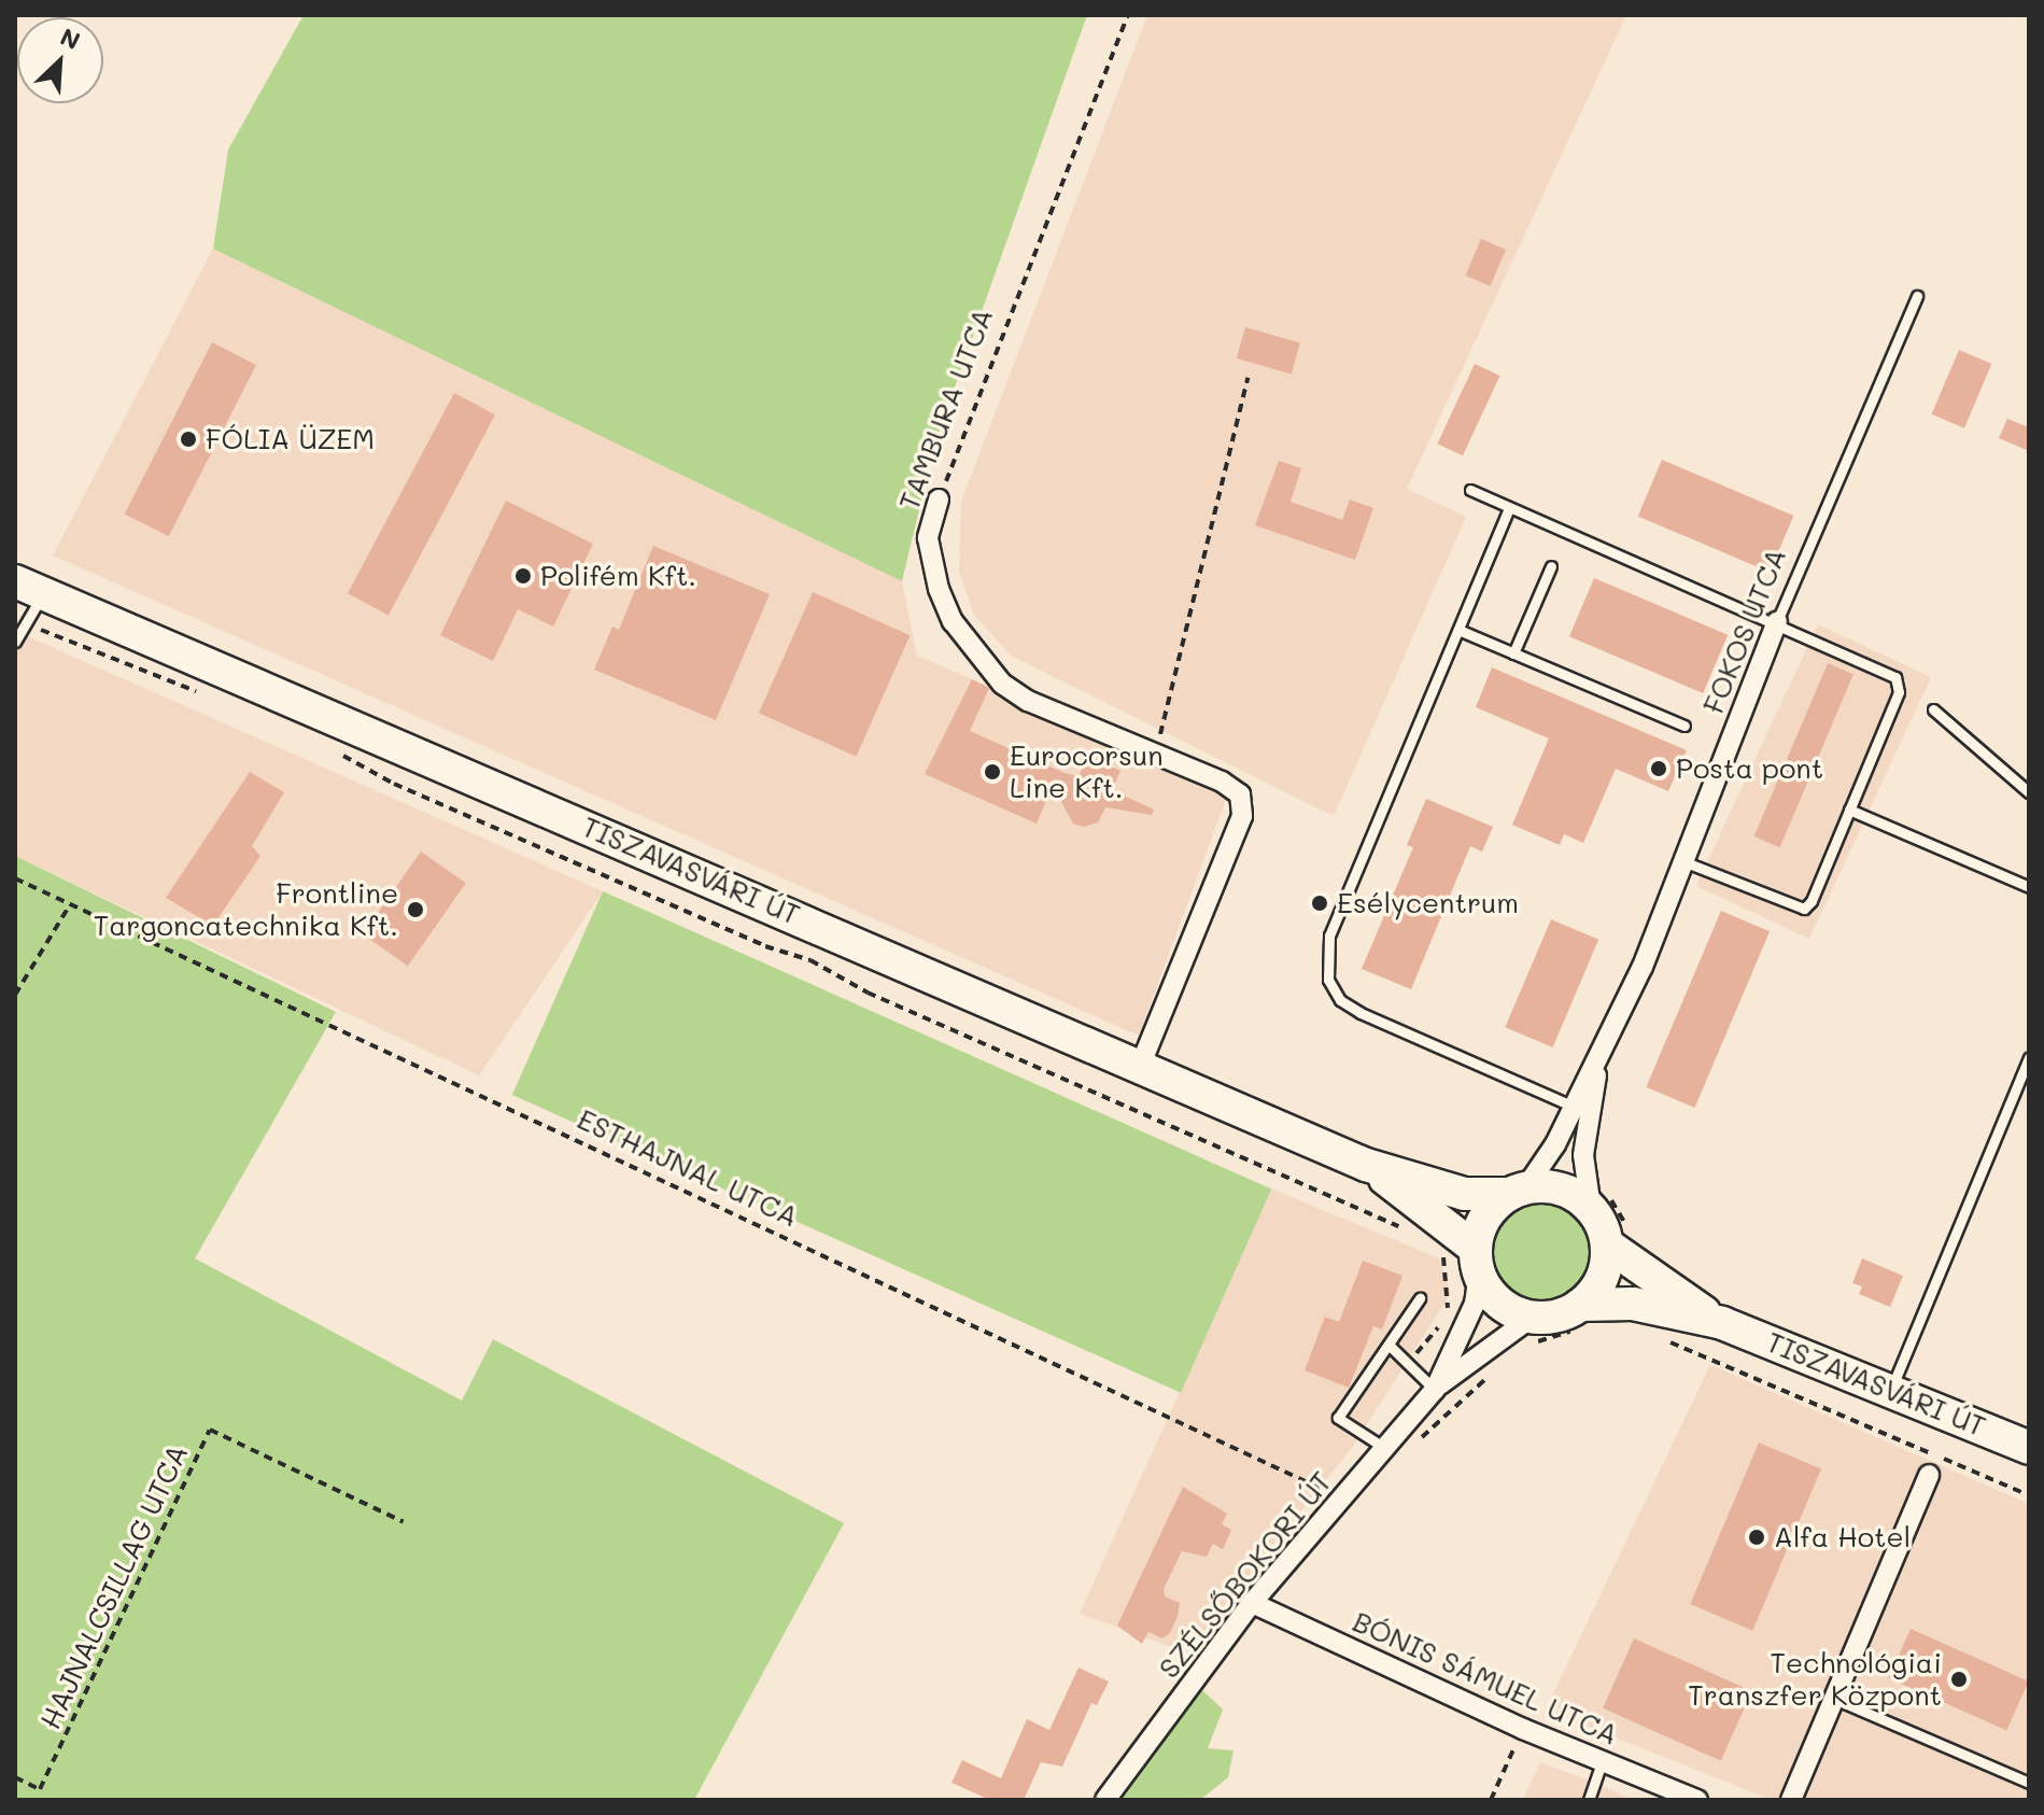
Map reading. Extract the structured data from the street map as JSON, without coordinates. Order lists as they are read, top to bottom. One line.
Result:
{"streets":{"main road":["TISZAVASVÁRI ÚT"],"street":["TAMBURA UTCA","FOKOS UTCA","SZÉLSŐBOKORI ÚT","BÓNIS SÁMUEL UTCA"],"path":["ESTHAJNAL UTCA","HAJNALCSILLAG UTCA"]},"crossings":[["TAMBURA UTCA","TISZAVASVÁRI ÚT"],["ESTHAJNAL UTCA","SZÉLSŐBOKORI ÚT"],["SZÉLSŐBOKORI ÚT","BÓNIS SÁMUEL UTCA"]],"places":["FÓLIA ÜZEM","Polifém Kft.","Posta pont","Eurocorsun Line Kft.","Esélycentrum","Frontline Targoncatechnika Kft.","Alfa Hotel","Technológiai Transzfer Központ"],"north":"top right"}
